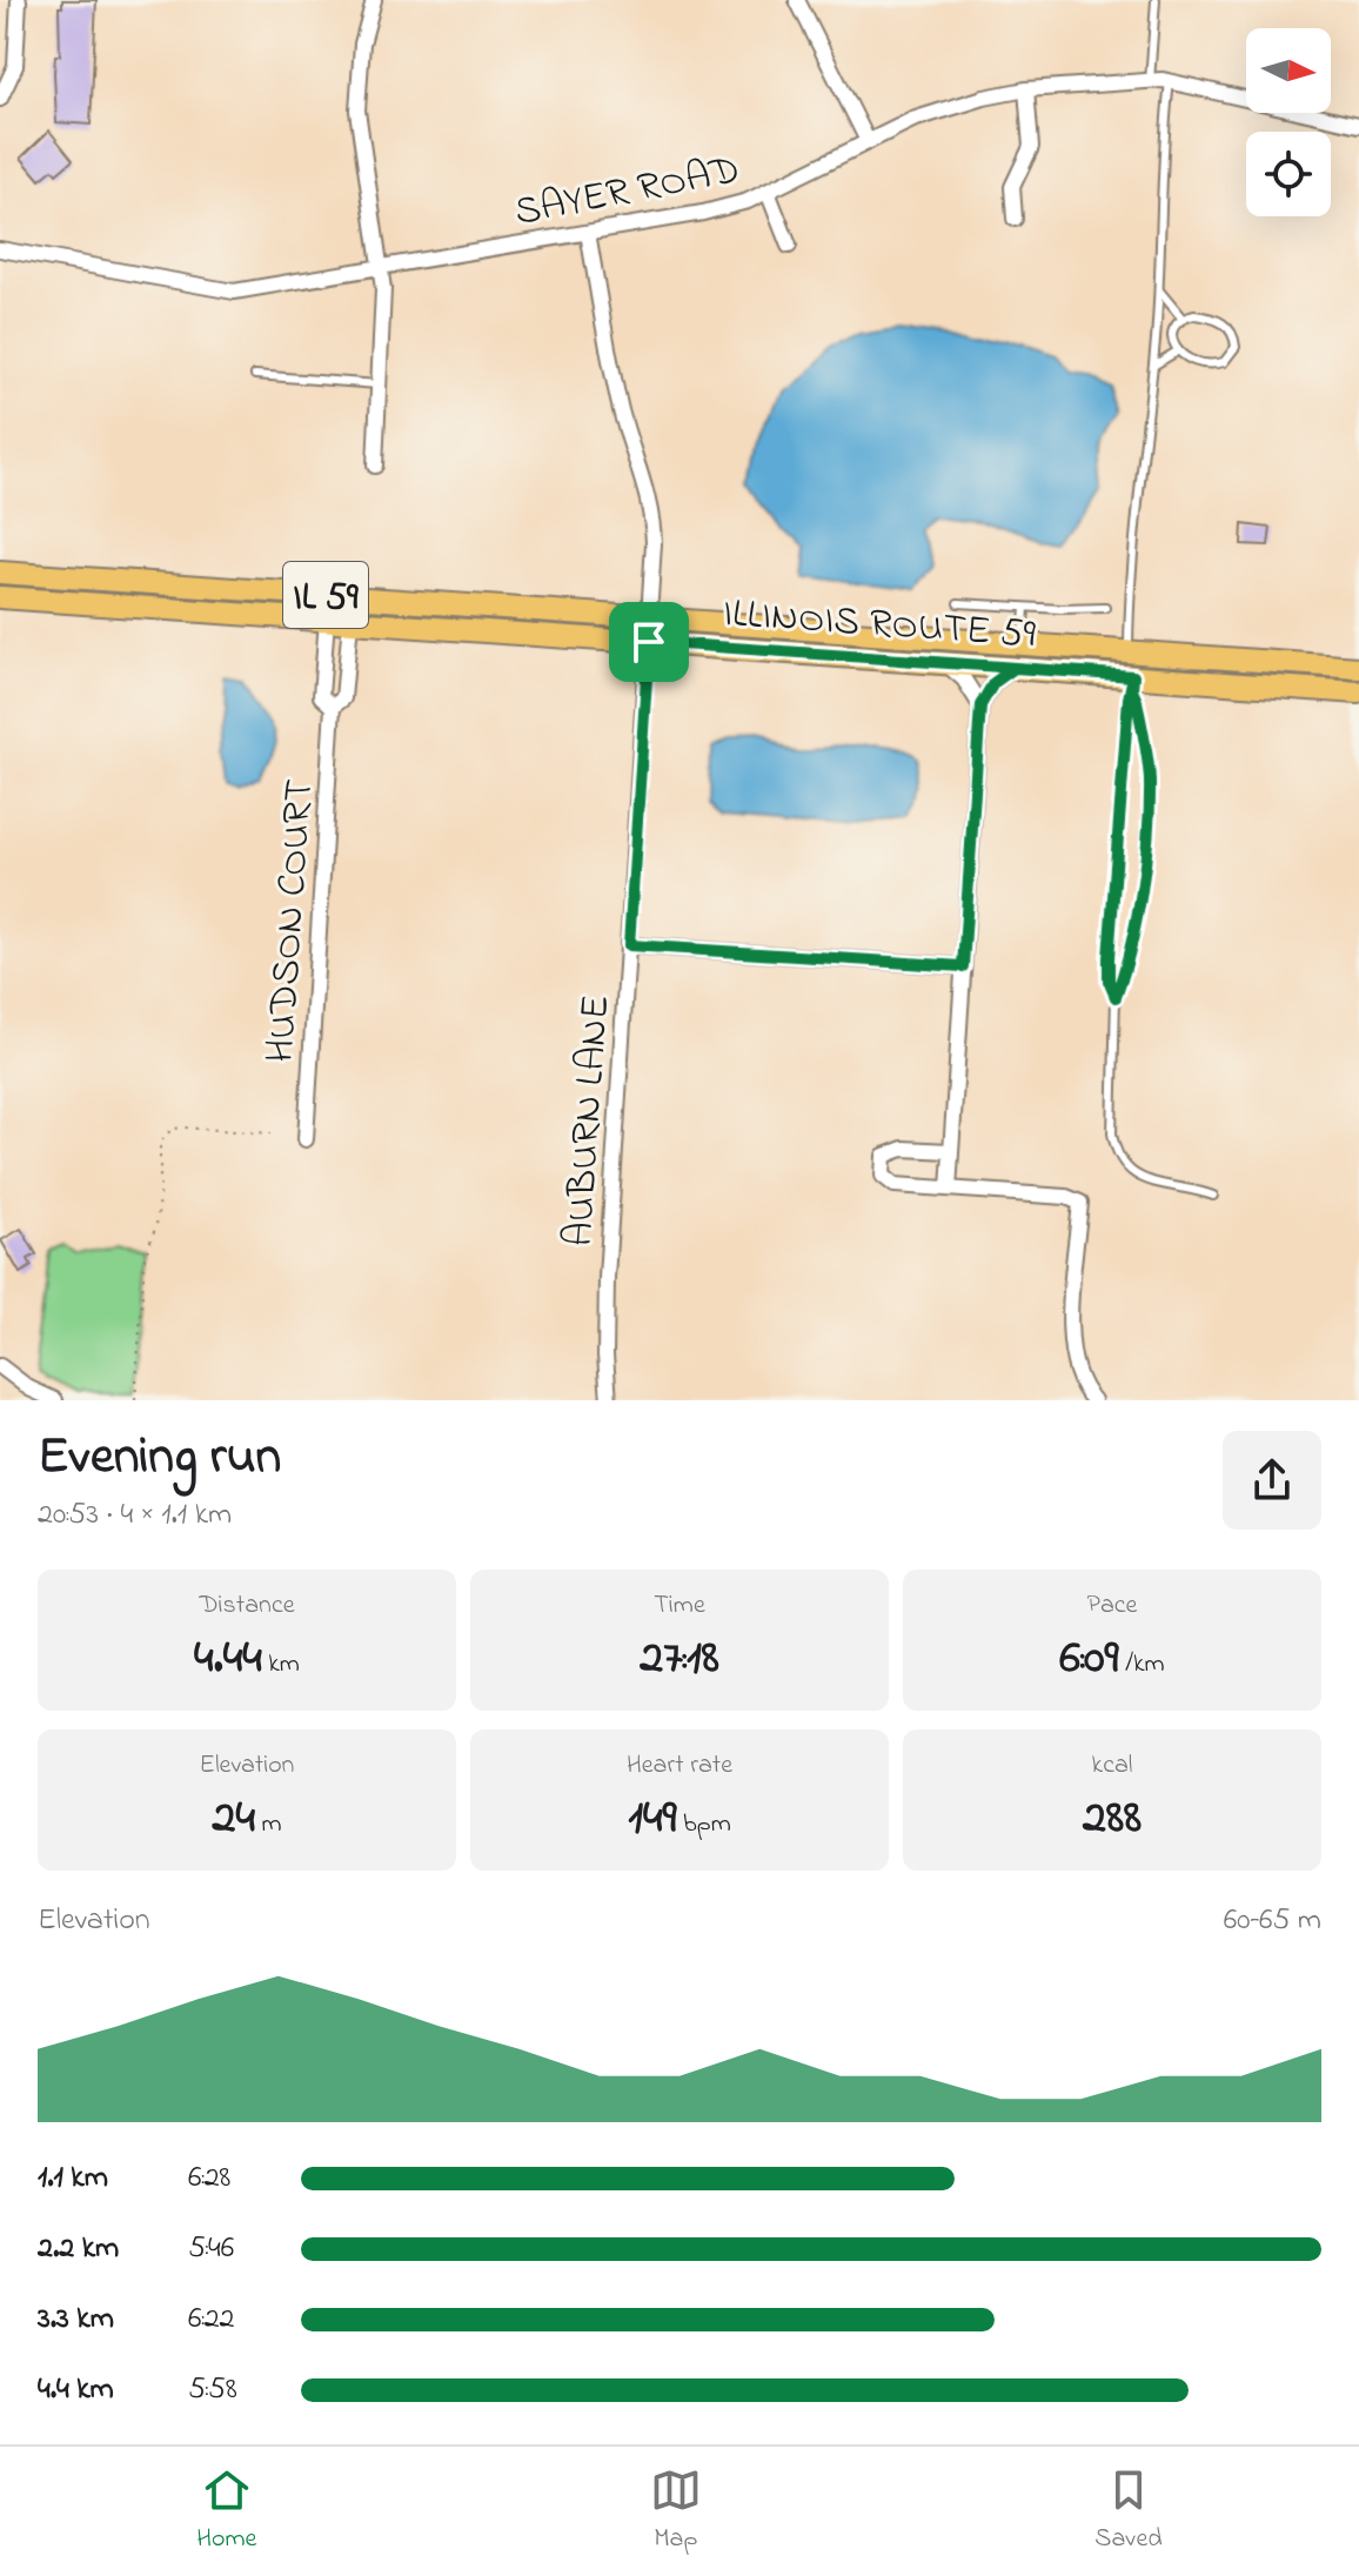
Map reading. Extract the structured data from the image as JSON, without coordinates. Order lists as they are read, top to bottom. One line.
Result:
{"streets":{"main road":["IL 59","ILLINOIS ROUTE 59"],"street":["SAYER ROAD","HUDSON COURT","AUBURN LANE"]},"crossings":[["SAYER ROAD","AUBURN LANE"],["ILLINOIS ROUTE 59","HUDSON COURT"],["ILLINOIS ROUTE 59","AUBURN LANE"]],"north":"right","page":{"heading":["Evening run","20:53 · 4 × 1.1 km"],"stats":[["Distance","4.44 km"],["Time","27:18"],["Pace","6:09 /km"],["Elevation","24 m"],["Heart rate","149 bpm"],["kcal","288"]],"chart":["Elevation","60–65 m"],"list":[{"name":"1.1 km","note":"6:28"},{"name":"2.2 km","note":"5:46"},{"name":"3.3 km","note":"6:22"},{"name":"4.4 km","note":"5:58"}],"tabs":["Home","Map","Saved"]}}
